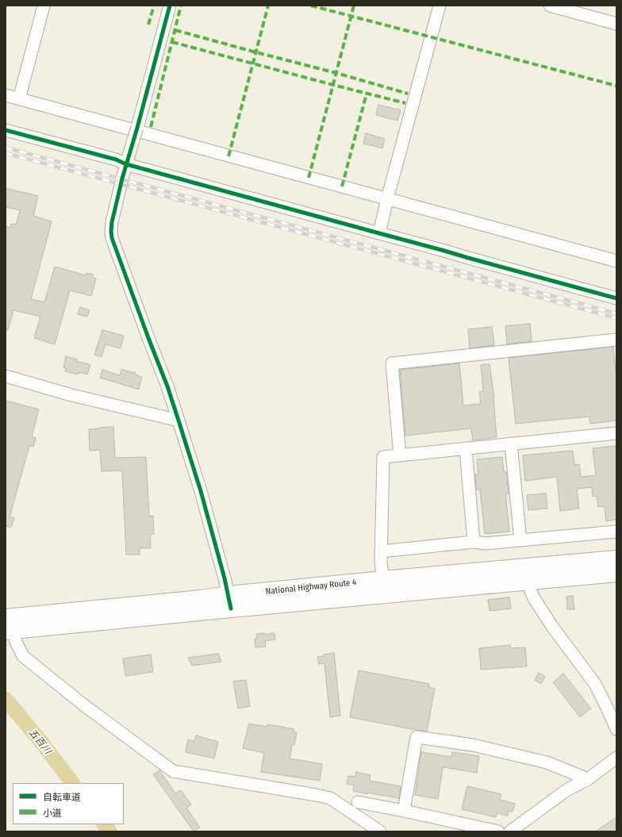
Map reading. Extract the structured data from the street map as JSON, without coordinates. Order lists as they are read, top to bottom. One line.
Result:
{"streets":{"highway":["National Highway Route 4"]},"water":["五百川"],"legend":["自転車道","小道"]}
